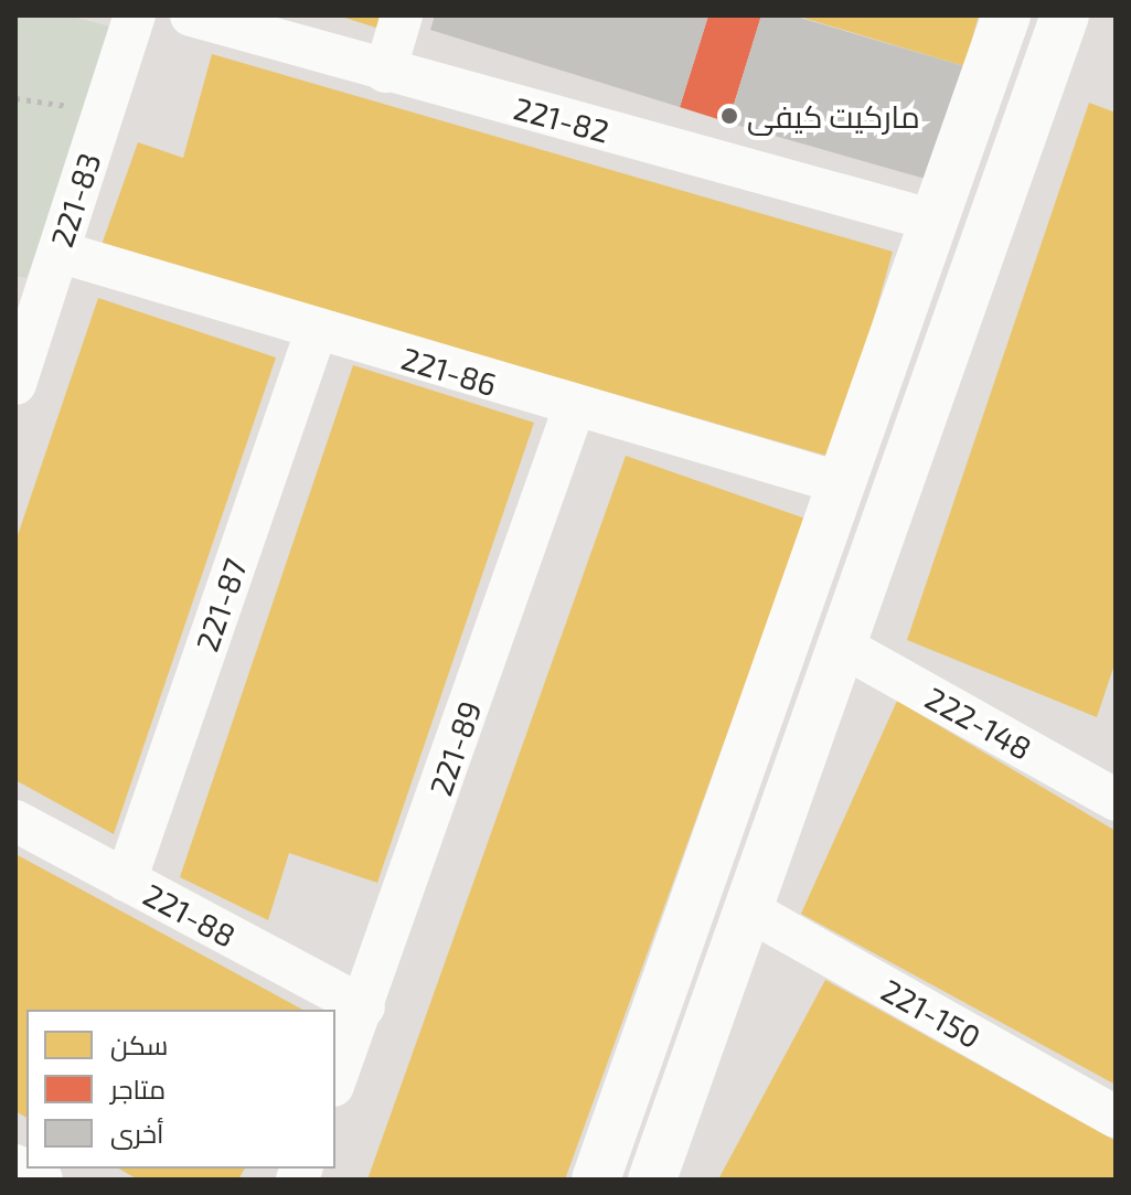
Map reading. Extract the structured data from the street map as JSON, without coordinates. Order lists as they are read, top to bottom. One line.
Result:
{"streets":{"street":["221-82","221-83","221-86","221-87","222-148","221-89","221-88","221-150"]},"crossings":[["221-83","221-86"],["221-86","221-87"],["221-86","221-89"],["221-87","221-88"],["221-89","221-88"]],"places":["ماركیت كیفی"],"legend":["سكن","متاجر","أخرى"]}
